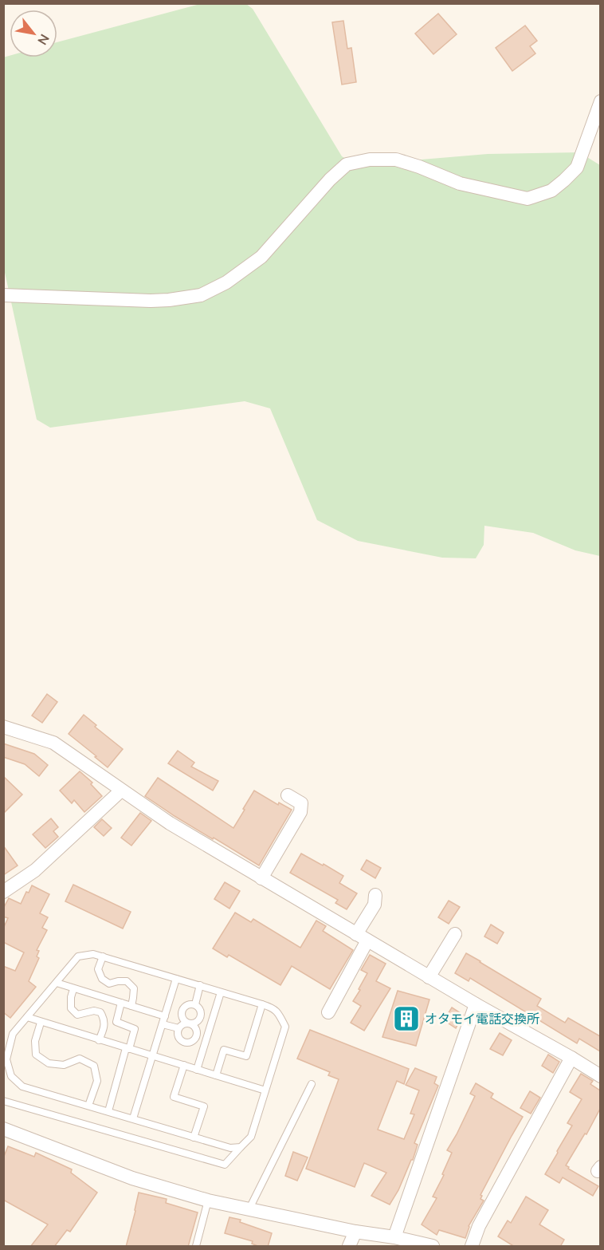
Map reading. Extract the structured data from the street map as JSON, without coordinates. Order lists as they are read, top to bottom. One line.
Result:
{"places":{"building":["オタモイ電話交換所"]},"north":"bottom right"}
